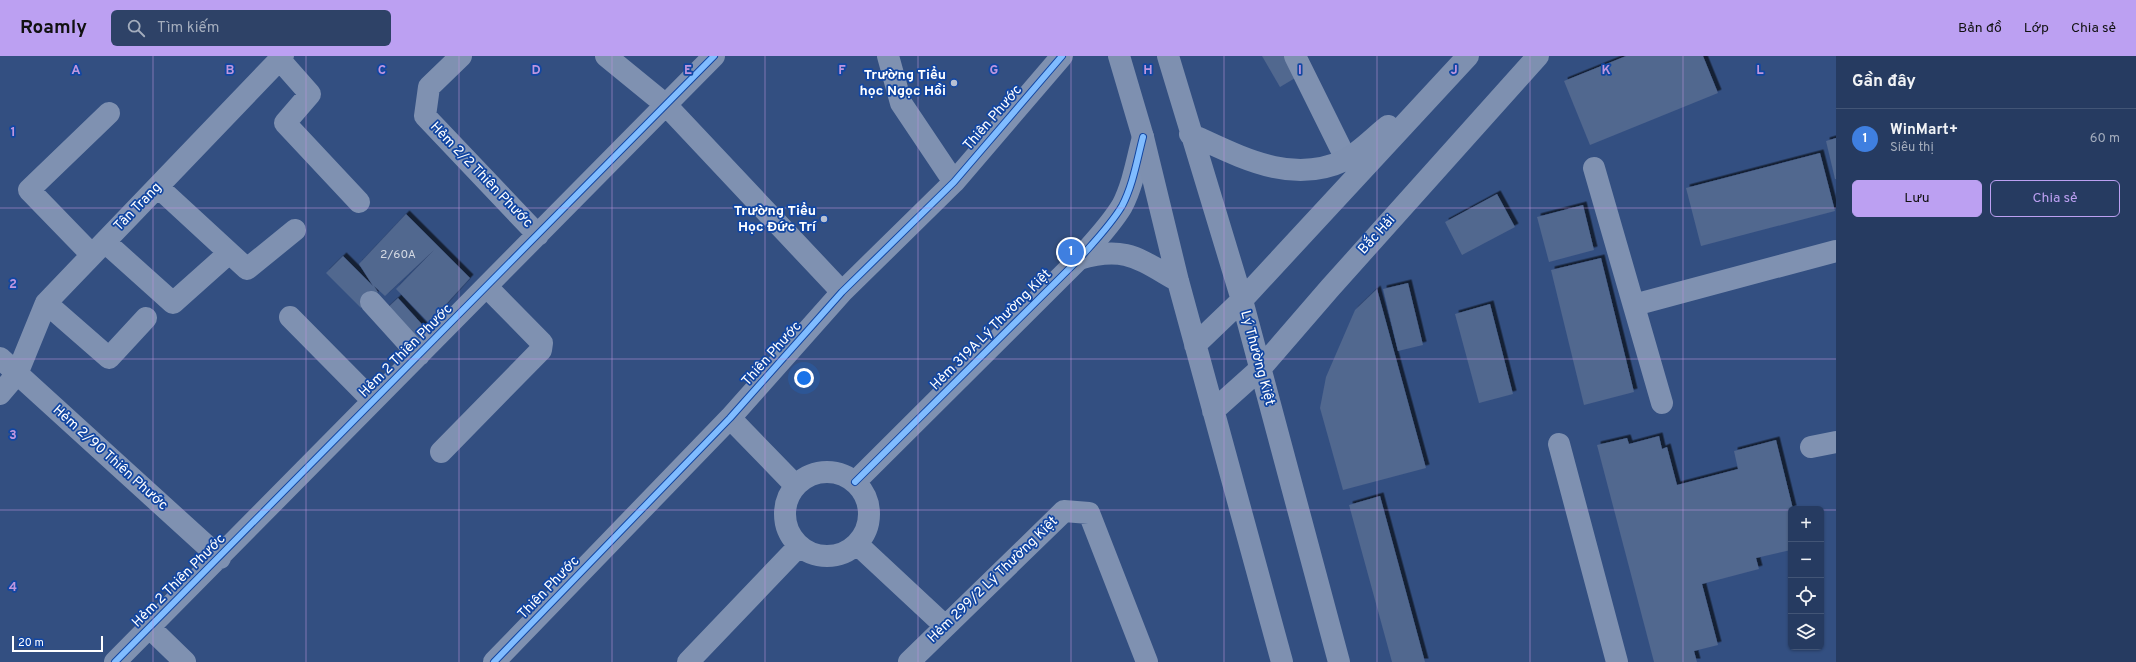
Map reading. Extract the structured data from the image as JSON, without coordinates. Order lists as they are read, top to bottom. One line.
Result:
{"streets":{"main road":["Bắc Hải","Lý Thường Kiệt"],"street":["Thiên Phước","Hẻm 2/2 Thiên Phước","Tân Trang","Hẻm 319A Lý Thường Kiệt","Hẻm 2 Thiên Phước","Hẻm 2/90 Thiên Phước","Hẻm 299/2 Lý Thường Kiệt"]},"crossings":[["Hẻm 2/2 Thiên Phước","Hẻm 2 Thiên Phước"],["Tân Trang","Hẻm 2/90 Thiên Phước"],["Bắc Hải","Lý Thường Kiệt"],["Hẻm 2 Thiên Phước","Hẻm 2/90 Thiên Phước"]],"places":["Trường Tiểu học Ngọc Hồi","Trường Tiểu Học Đức Trí"],"house_numbers":["2/60A"],"scale_bar":"20 m","page":{"header":"Roamly","search":"Tìm kiếm","nav":["Bản đồ","Lớp","Chia sẻ"],"heading":"Gần đây","list":[{"mark":"1","name":"WinMart+","note":"Siêu thị","value":"60 m"}],"buttons":["Lưu","Chia sẻ"],"pins":"1","map_buttons":["+","−"],"scale":"20 m"},"grid":{"columns":["A","B","C","D","E","F","G","H","I","J","K","L"],"rows":["1","2","3","4"]}}
